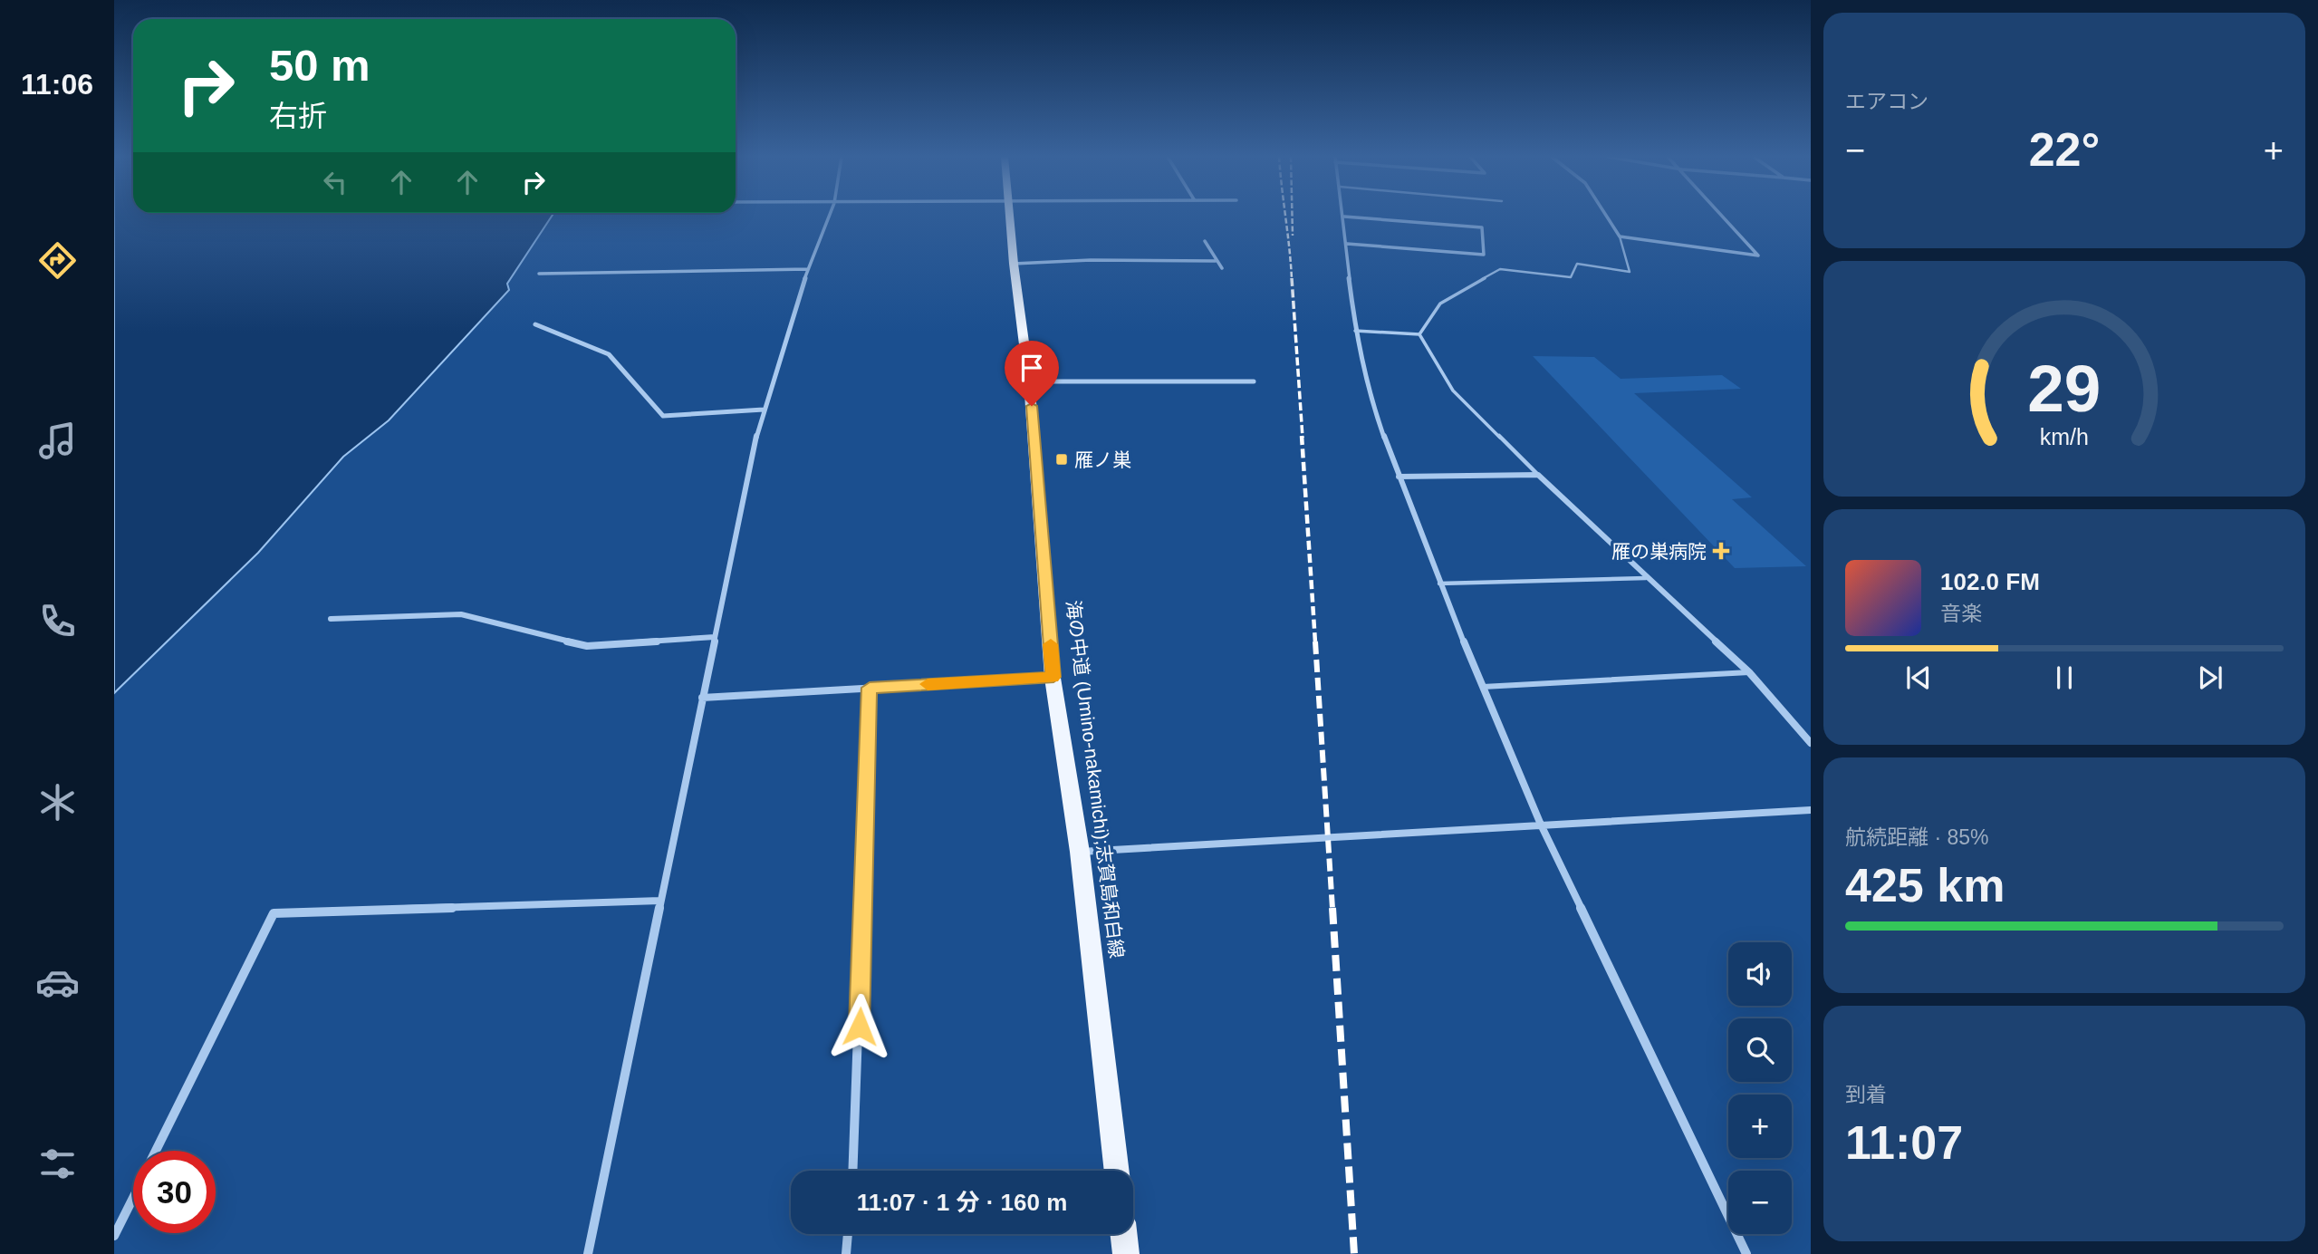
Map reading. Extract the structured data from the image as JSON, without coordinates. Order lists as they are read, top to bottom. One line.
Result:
{"streets":{"main road":["海の中道 (Umino-nakamichi);志賀島和白線"]},"places":{"transit":["雁ノ巣"],"health":["雁の巣病院"]},"page":{"tabs":"11:06","tile":["エアコン",["航続距離 · 85%","425 km"],["到着","11:07"]],"turn":["50 m","右折"],"heat":["−","22°","+"],"song":["102.0 FM","音楽"],"map_buttons":["+","−"],"limit":"30","trip":"11:07 · 1 分 · 160 m","gauge":["29","km/h"]}}
